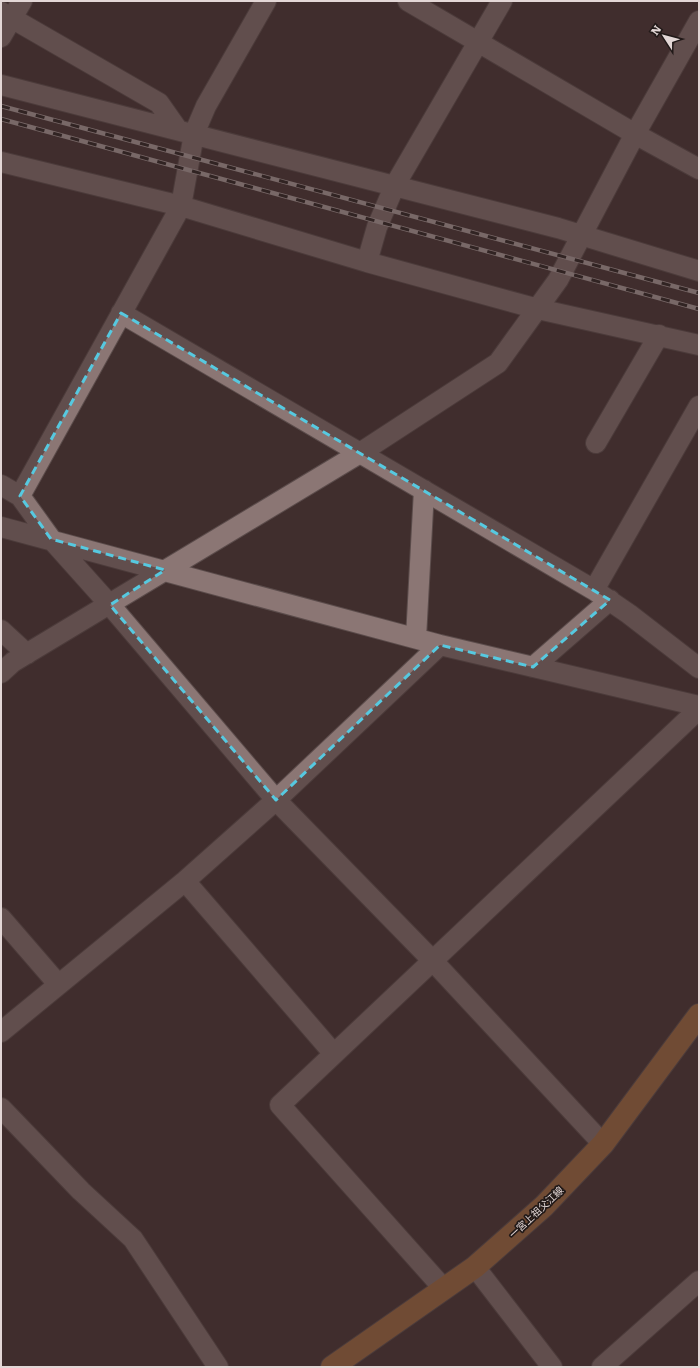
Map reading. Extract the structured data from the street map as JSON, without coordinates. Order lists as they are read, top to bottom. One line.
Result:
{"streets":{"main road":["一宮上祖父江線"]},"north":"top left"}
